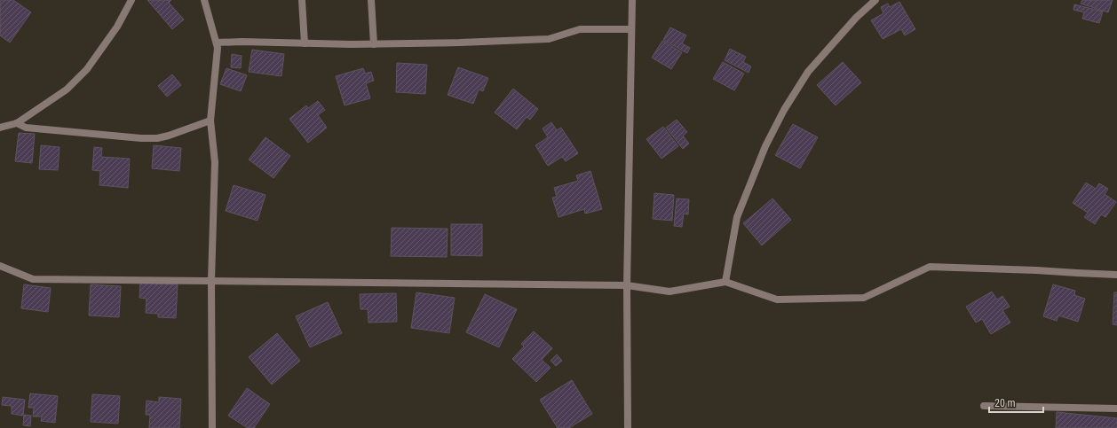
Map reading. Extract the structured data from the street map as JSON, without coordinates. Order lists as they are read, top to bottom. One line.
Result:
{"scale_bar":"20 m"}
